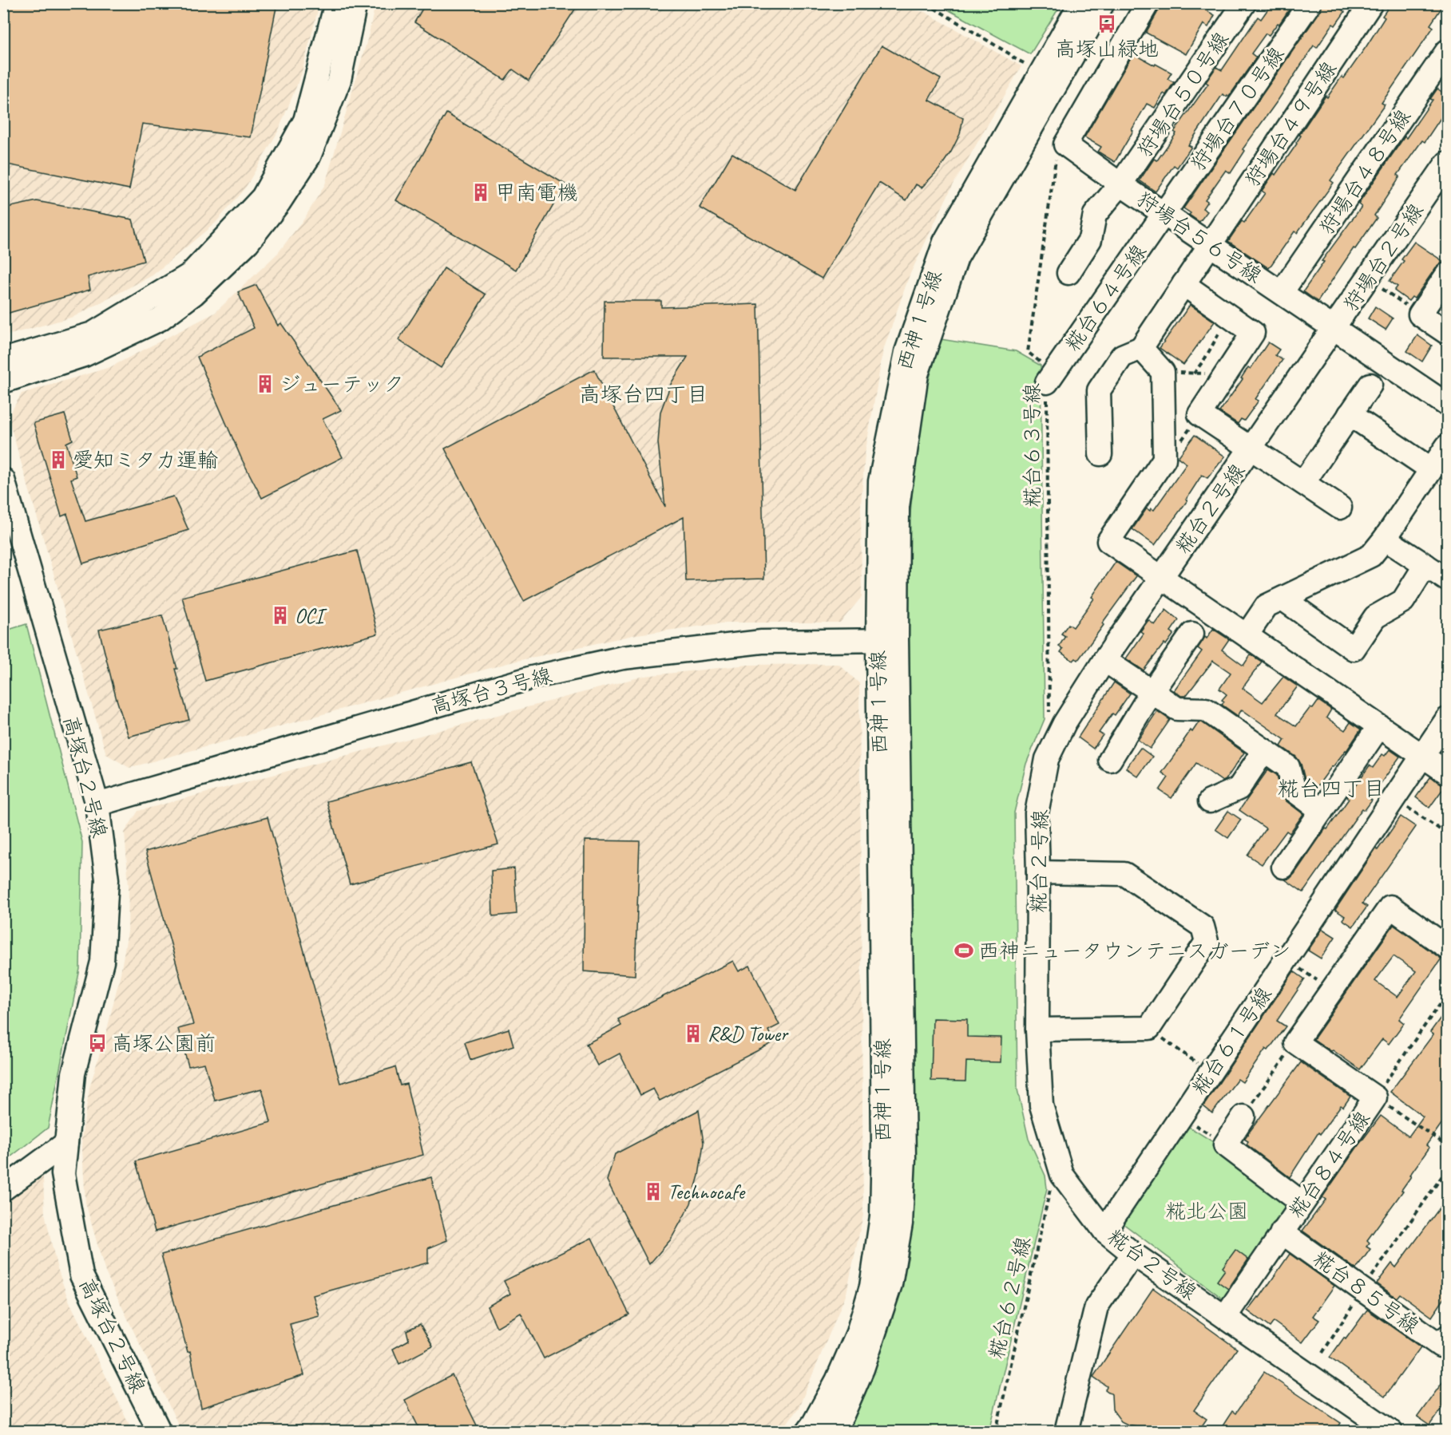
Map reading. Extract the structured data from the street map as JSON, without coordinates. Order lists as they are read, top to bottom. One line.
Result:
{"streets":{"street":["狩場台５０号線","狩場台７０号線","狩場台４９号線","狩場台４８号線","狩場台５６号線","狩場台２号線","糀台６４号線","西神１号線","糀台２号線","高塚台３号線","高塚台２号線","糀台６１号線","糀台８４号線","糀台８５号線"],"path":["糀台６３号線","糀台６２号線"]},"crossings":[["狩場台５０号線","狩場台５６号線"],["狩場台７０号線","狩場台５６号線"],["狩場台７０号線","糀台６４号線"],["狩場台４９号線","狩場台５６号線"],["狩場台４８号線","狩場台５６号線"],["狩場台５６号線","狩場台２号線"],["狩場台５６号線","糀台６４号線"],["狩場台５６号線","糀台６３号線"],["狩場台５６号線","糀台２号線"],["狩場台２号線","糀台２号線"],["糀台６４号線","糀台６３号線"],["西神１号線","高塚台３号線"],["糀台６３号線","糀台２号線"],["糀台２号線","糀台６１号線"],["糀台２号線","糀台８４号線"],["糀台２号線","糀台６２号線"],["高塚台３号線","高塚台２号線"],["糀台８４号線","糀台８５号線"]],"districts":["高塚台四丁目","糀台四丁目"],"parks":["糀北公園"],"places":{"bus stop":["高塚山緑地","高塚公園前"],"building":["甲南電機","ジューテック","愛知ミタカ運輸","OCI","R&D Tower","Technocafe"],"sports":["西神ニュータウンテニスガーデン"]}}
